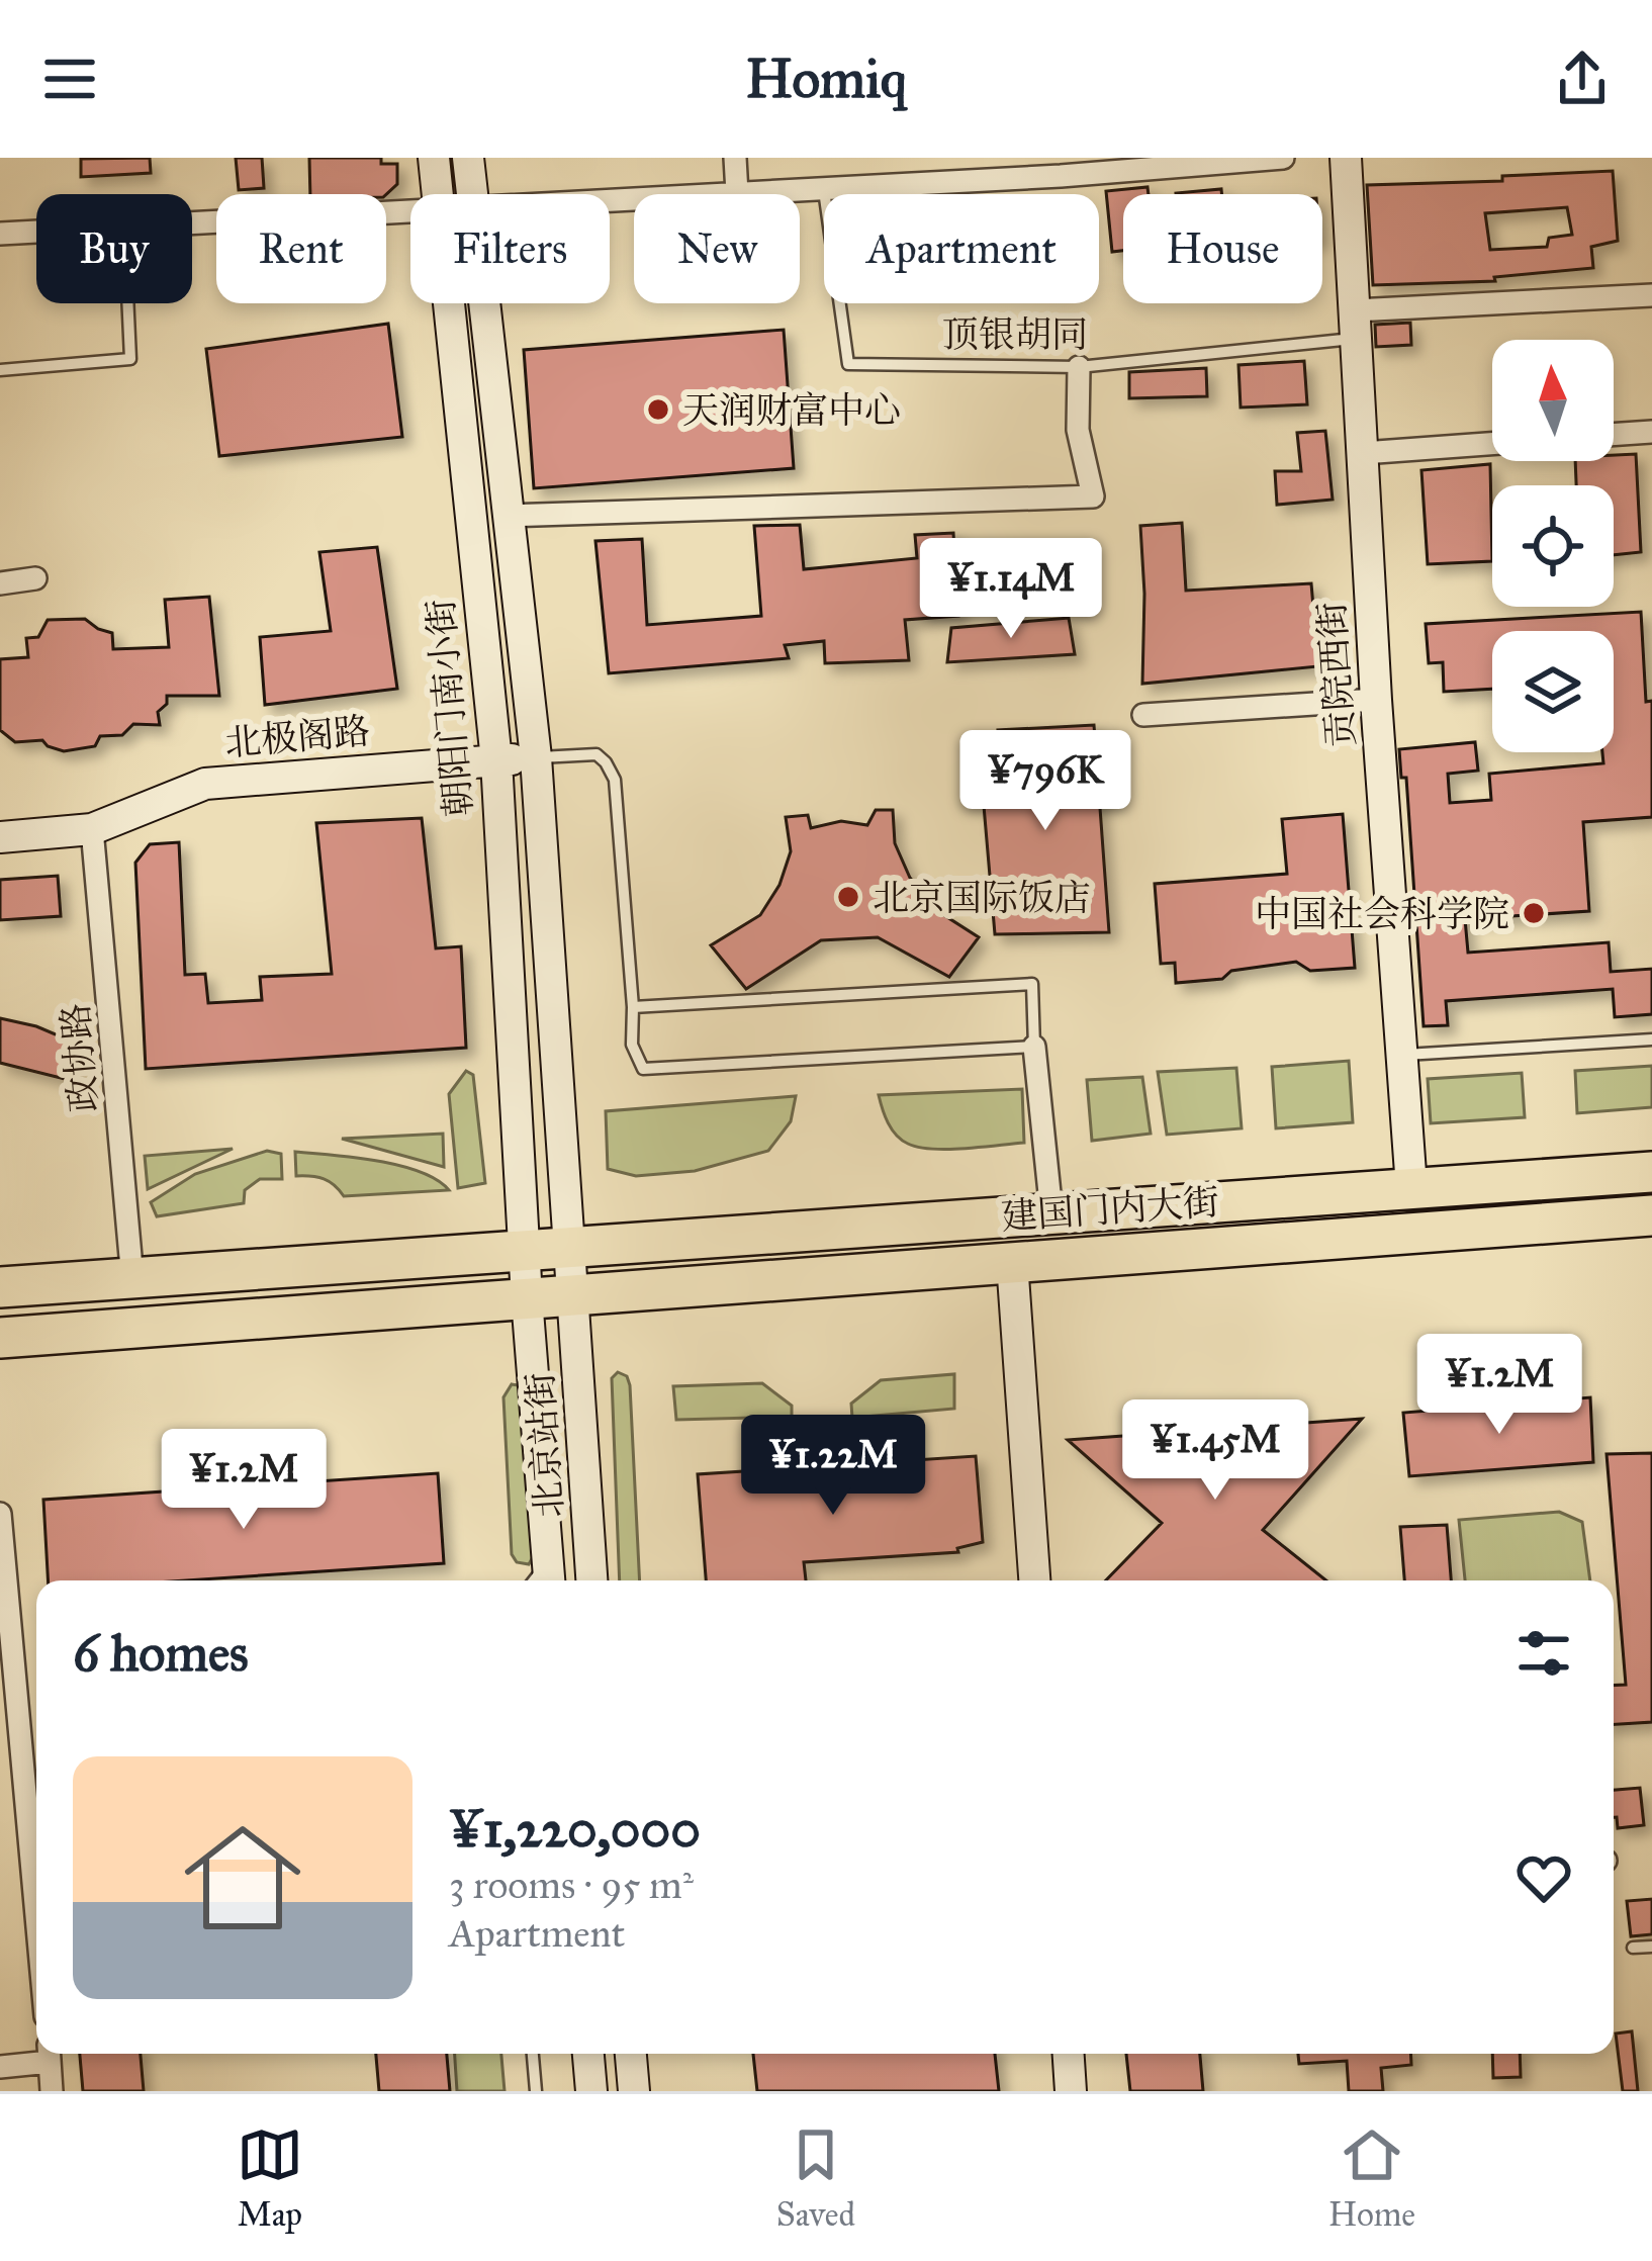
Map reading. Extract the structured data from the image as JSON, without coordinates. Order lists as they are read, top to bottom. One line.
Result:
{"streets":{"highway":["建国门内大街"],"main road":["贡院西街","朝阳门南小街","北极阁路","北京站街"],"street":["政协路"],"lane":["顶银胡同"]},"crossings":[["顶银胡同","贡院西街"],["贡院西街","建国门内大街"],["朝阳门南小街","北极阁路"],["朝阳门南小街","建国门内大街"],["朝阳门南小街","北京站街"],["北极阁路","政协路"],["建国门内大街","北京站街"]],"places":["天润财富中心","北京国际饭店","中国社会科学院"],"north":"top","page":{"header":"Homiq","chip":["Buy","Rent","Filters","New","Apartment","House"],"price":["¥1.14M","¥796K","¥1.2M","¥1.45M","¥1.22M","¥1.2M"],"heading":"6 homes","list":[{"name":"¥1,220,000","note":"3 rooms · 95 m² · Apartment"}],"tabs":["Map","Saved","Home"]}}
